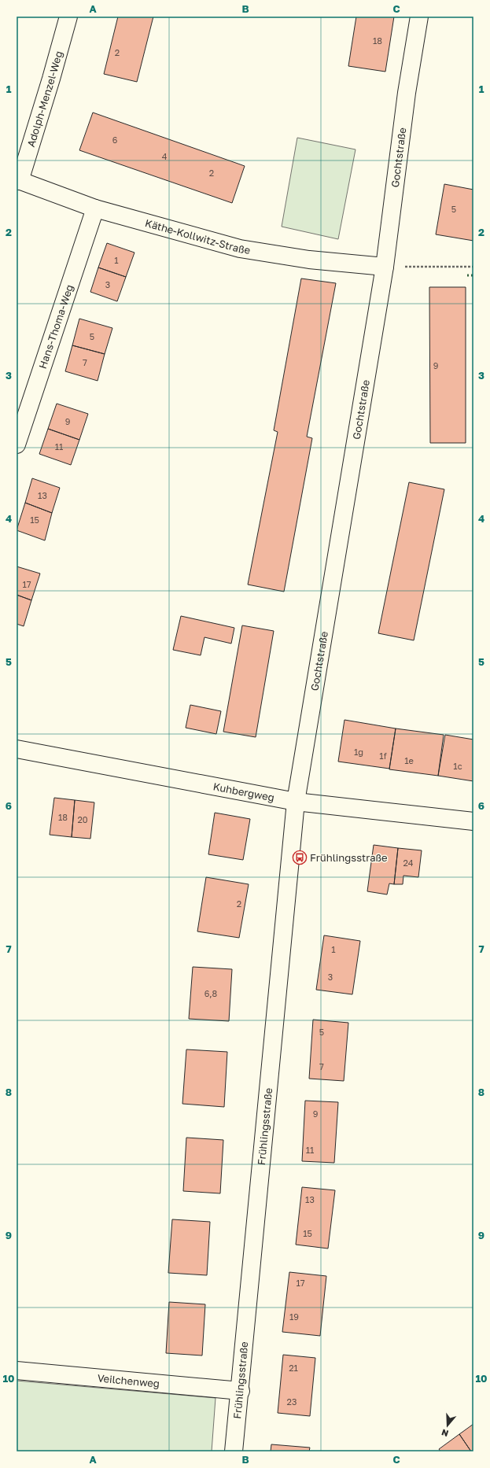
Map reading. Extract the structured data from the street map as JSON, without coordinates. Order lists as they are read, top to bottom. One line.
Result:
{"streets":{"street":["Adolph-Menzel-Weg","Gochtstraße","Käthe-Kollwitz-Straße","Hans-Thoma-Weg","Kuhbergweg","Frühlingsstraße","Veilchenweg"]},"crossings":[["Adolph-Menzel-Weg","Käthe-Kollwitz-Straße"],["Gochtstraße","Käthe-Kollwitz-Straße"],["Gochtstraße","Kuhbergweg"],["Gochtstraße","Frühlingsstraße"],["Käthe-Kollwitz-Straße","Hans-Thoma-Weg"],["Kuhbergweg","Frühlingsstraße"],["Frühlingsstraße","Veilchenweg"]],"places":{"bus stop":["Frühlingsstraße"]},"house_numbers":["18","2","6","4","2","5","1","3","5","7","9","9","11","13","15","17","1g","1f","1e","1c","18","20","24","2","1","3","6,8","5","7","9","11","13","15","17","19","21","23"],"north":"bottom","grid":{"columns":["A","B","C"],"rows":["1","2","3","4","5","6","7","8","9","10"]}}
